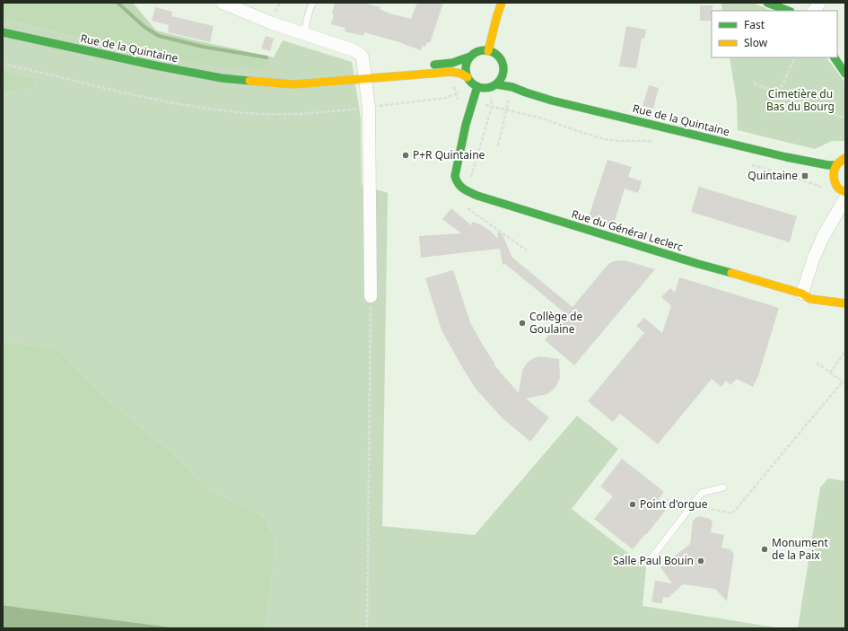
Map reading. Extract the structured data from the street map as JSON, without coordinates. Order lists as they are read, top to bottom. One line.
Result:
{"streets":{"street":["Rue de la Quintaine","Rue du Général Leclerc"]},"parks":["Cimetière du Bas du Bourg"],"places":{"other":["P+R Quintaine","Collège de Goulaine","Point d'orgue","Monument de la Paix","Salle Paul Bouin"],"transit":["Quintaine"]},"legend":["Fast","Slow"]}
